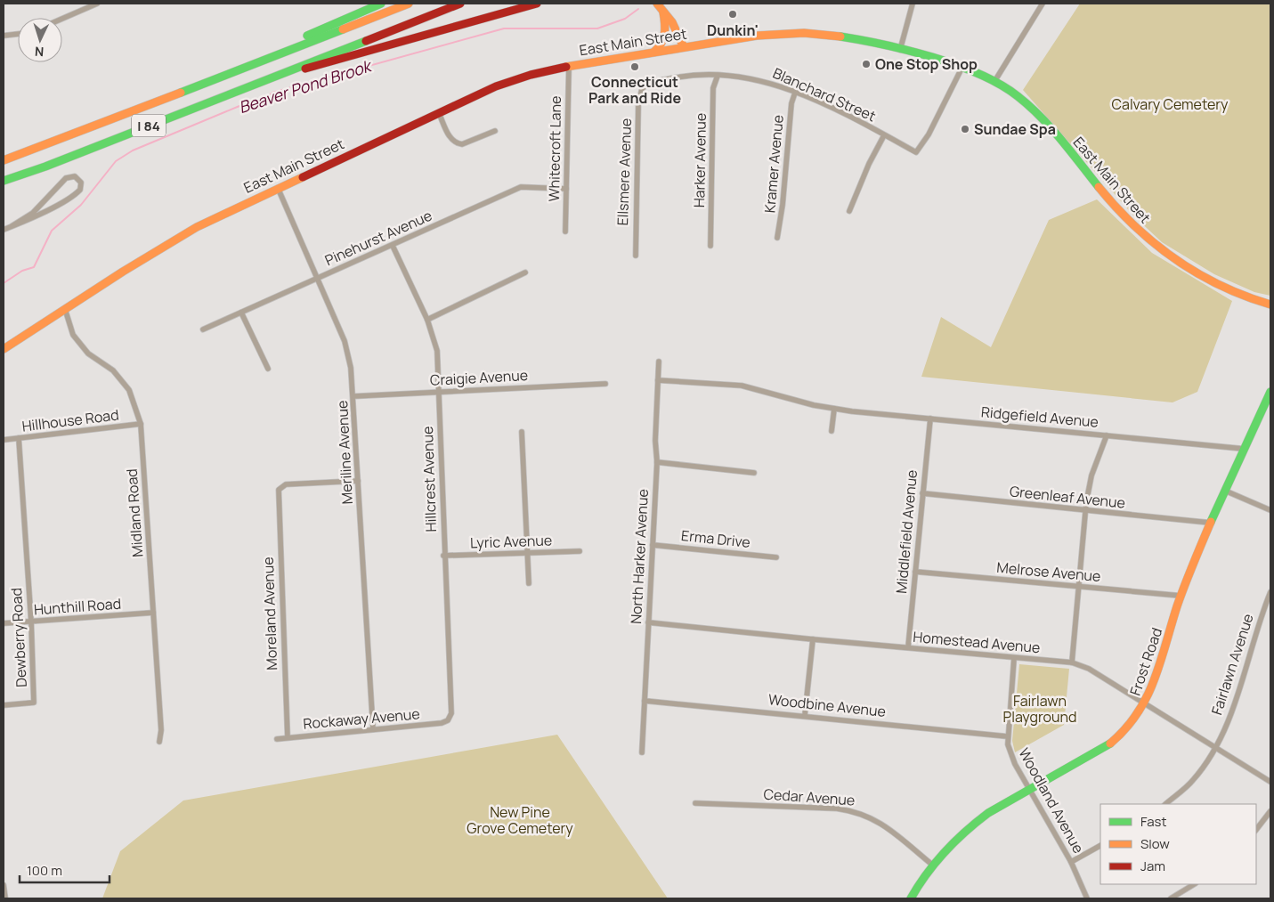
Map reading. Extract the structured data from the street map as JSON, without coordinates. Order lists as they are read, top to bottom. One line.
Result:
{"streets":{"main road":["East Main Street","I 84","Frost Road"],"street":["Blanchard Street","Whitecroft Lane","Harker Avenue","Kramer Avenue","Ellsmere Avenue","Pinehurst Avenue","Craigie Avenue","Ridgefield Avenue","Hillhouse Road","Meriline Avenue","Hillcrest Avenue","Greenleaf Avenue","Midland Road","Middlefield Avenue","Erma Drive","Lyric Avenue","North Harker Avenue","Melrose Avenue","Hunthill Road","Moreland Avenue","Dewberry Road","Homestead Avenue","Fairlawn Avenue","Woodbine Avenue","Rockaway Avenue","Cedar Avenue","Woodland Avenue"]},"crossings":[["East Main Street","Blanchard Street"],["East Main Street","Whitecroft Lane"],["East Main Street","Meriline Avenue"],["East Main Street","Midland Road"],["Blanchard Street","Harker Avenue"],["Blanchard Street","Kramer Avenue"],["Blanchard Street","Ellsmere Avenue"],["Whitecroft Lane","Pinehurst Avenue"],["Pinehurst Avenue","Meriline Avenue"],["Pinehurst Avenue","Hillcrest Avenue"],["Craigie Avenue","Meriline Avenue"],["Craigie Avenue","Hillcrest Avenue"],["Ridgefield Avenue","Middlefield Avenue"],["Ridgefield Avenue","North Harker Avenue"],["Ridgefield Avenue","Frost Road"],["Hillhouse Road","Midland Road"],["Hillhouse Road","Dewberry Road"],["Meriline Avenue","Moreland Avenue"],["Meriline Avenue","Rockaway Avenue"],["Hillcrest Avenue","Lyric Avenue"],["Hillcrest Avenue","Rockaway Avenue"],["Greenleaf Avenue","Middlefield Avenue"],["Greenleaf Avenue","Frost Road"],["Midland Road","Hunthill Road"],["Middlefield Avenue","Melrose Avenue"],["Middlefield Avenue","Homestead Avenue"],["Erma Drive","North Harker Avenue"],["North Harker Avenue","Homestead Avenue"],["North Harker Avenue","Woodbine Avenue"],["Melrose Avenue","Frost Road"],["Hunthill Road","Dewberry Road"],["Moreland Avenue","Rockaway Avenue"],["Homestead Avenue","Frost Road"],["Homestead Avenue","Fairlawn Avenue"],["Homestead Avenue","Woodland Avenue"],["Frost Road","Cedar Avenue"],["Frost Road","Woodland Avenue"],["Woodbine Avenue","Woodland Avenue"]],"water":["Beaver Pond Brook"],"parks":["Calvary Cemetery","Fairlawn Playground","New Pine Grove Cemetery"],"places":["Dunkin'","One Stop Shop","Connecticut Park and Ride","Sundae Spa"],"legend":["Fast","Slow","Jam"],"scale_bar":"100 m","north":"bottom"}
